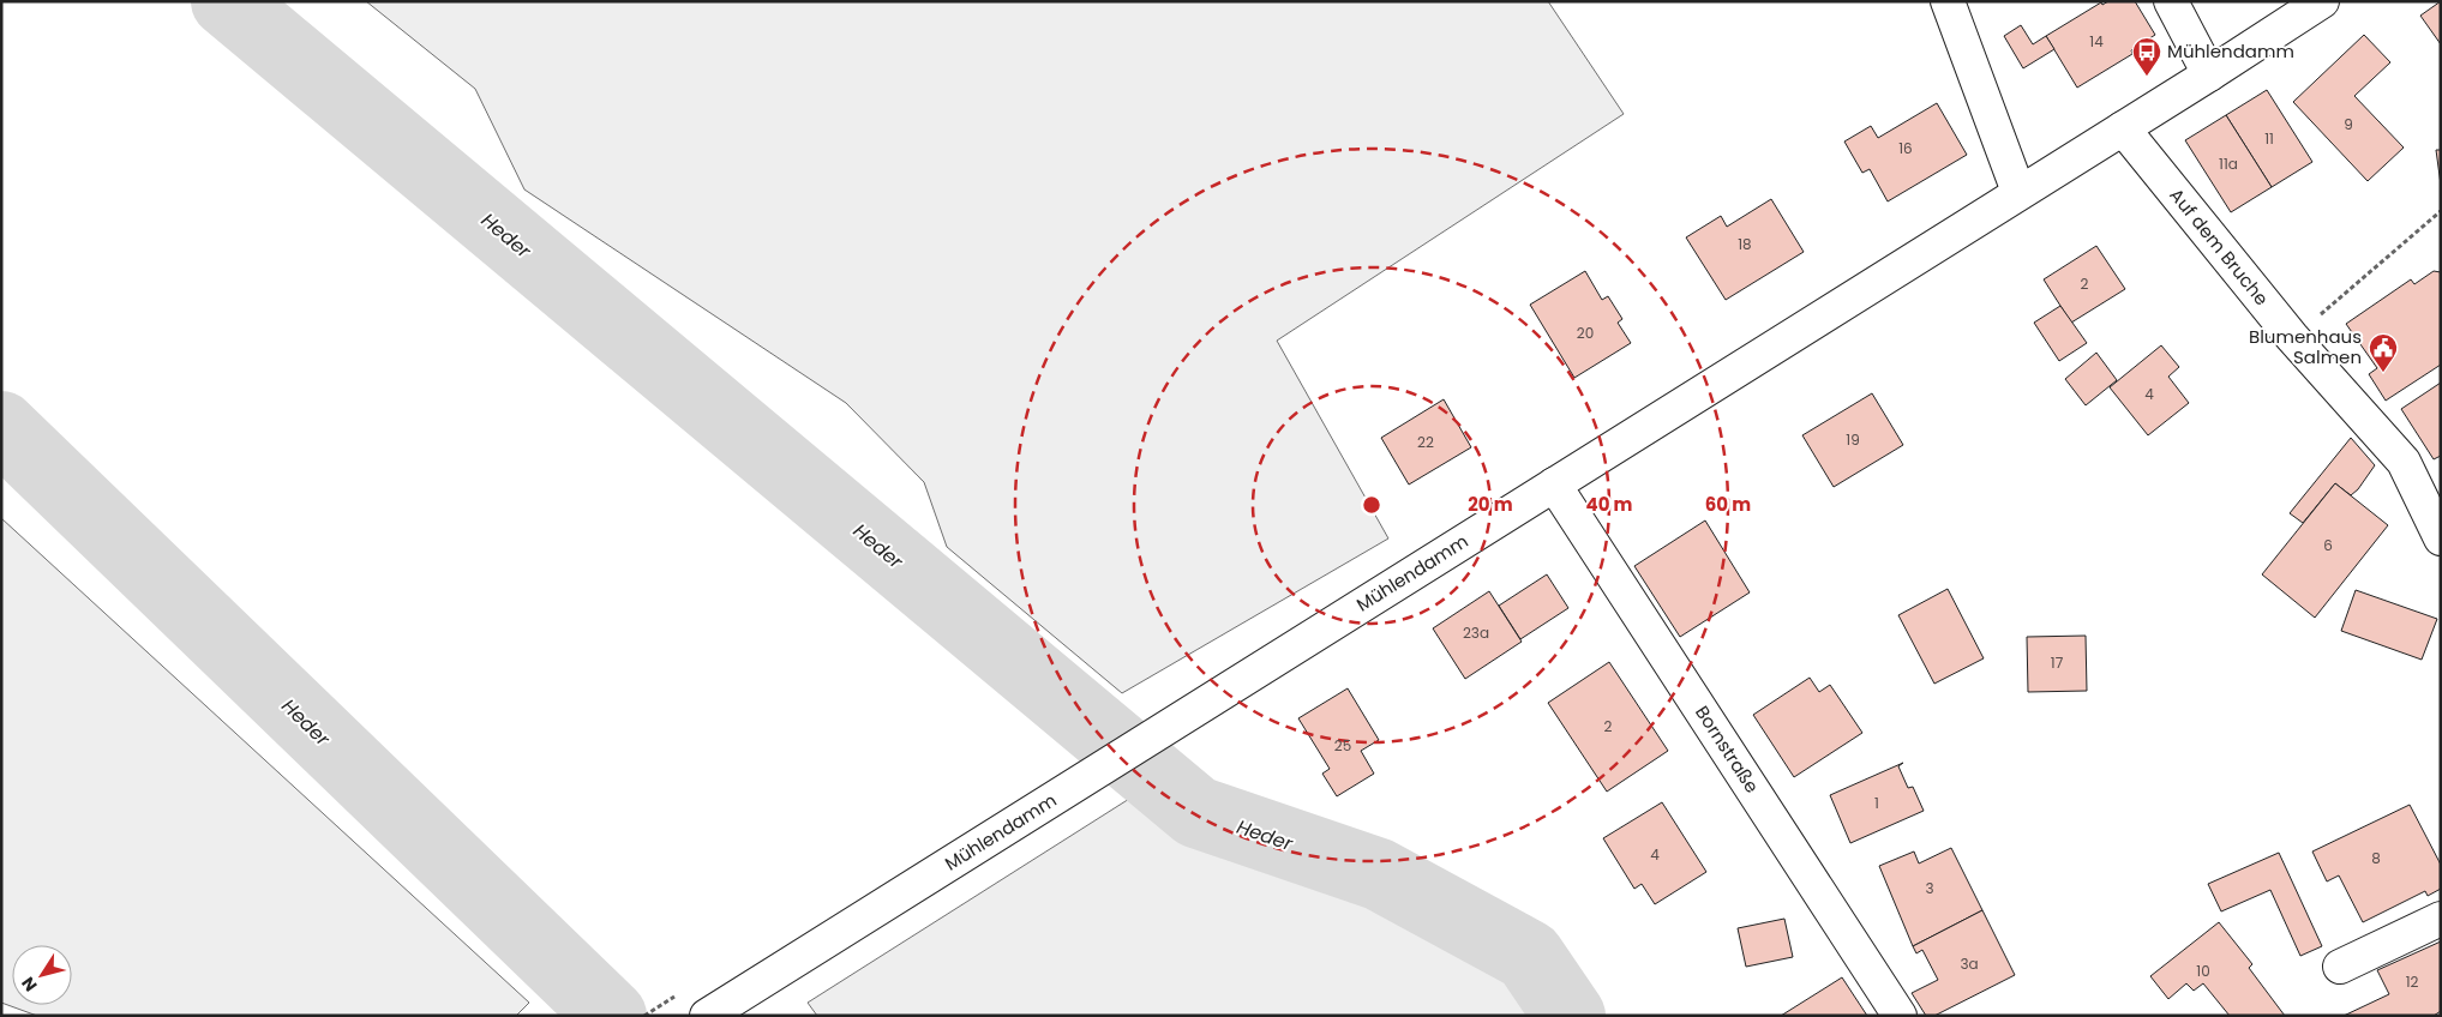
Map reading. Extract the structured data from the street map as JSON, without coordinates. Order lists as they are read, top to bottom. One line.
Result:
{"streets":{"street":["Auf dem Bruche","Mühlendamm","Bornstraße"]},"crossings":[["Auf dem Bruche","Mühlendamm"],["Mühlendamm","Bornstraße"]],"water":["Heder"],"places":{"bus stop":["Mühlendamm"],"public building":["Blumenhaus Salmen"]},"house_numbers":["14","9","11","16","11a","18","2","20","4","19","22","6","23a","17","2","25","1","4","8","3","3a","10","12"],"north":"bottom left","rings":["20 m","40 m","60 m"]}
